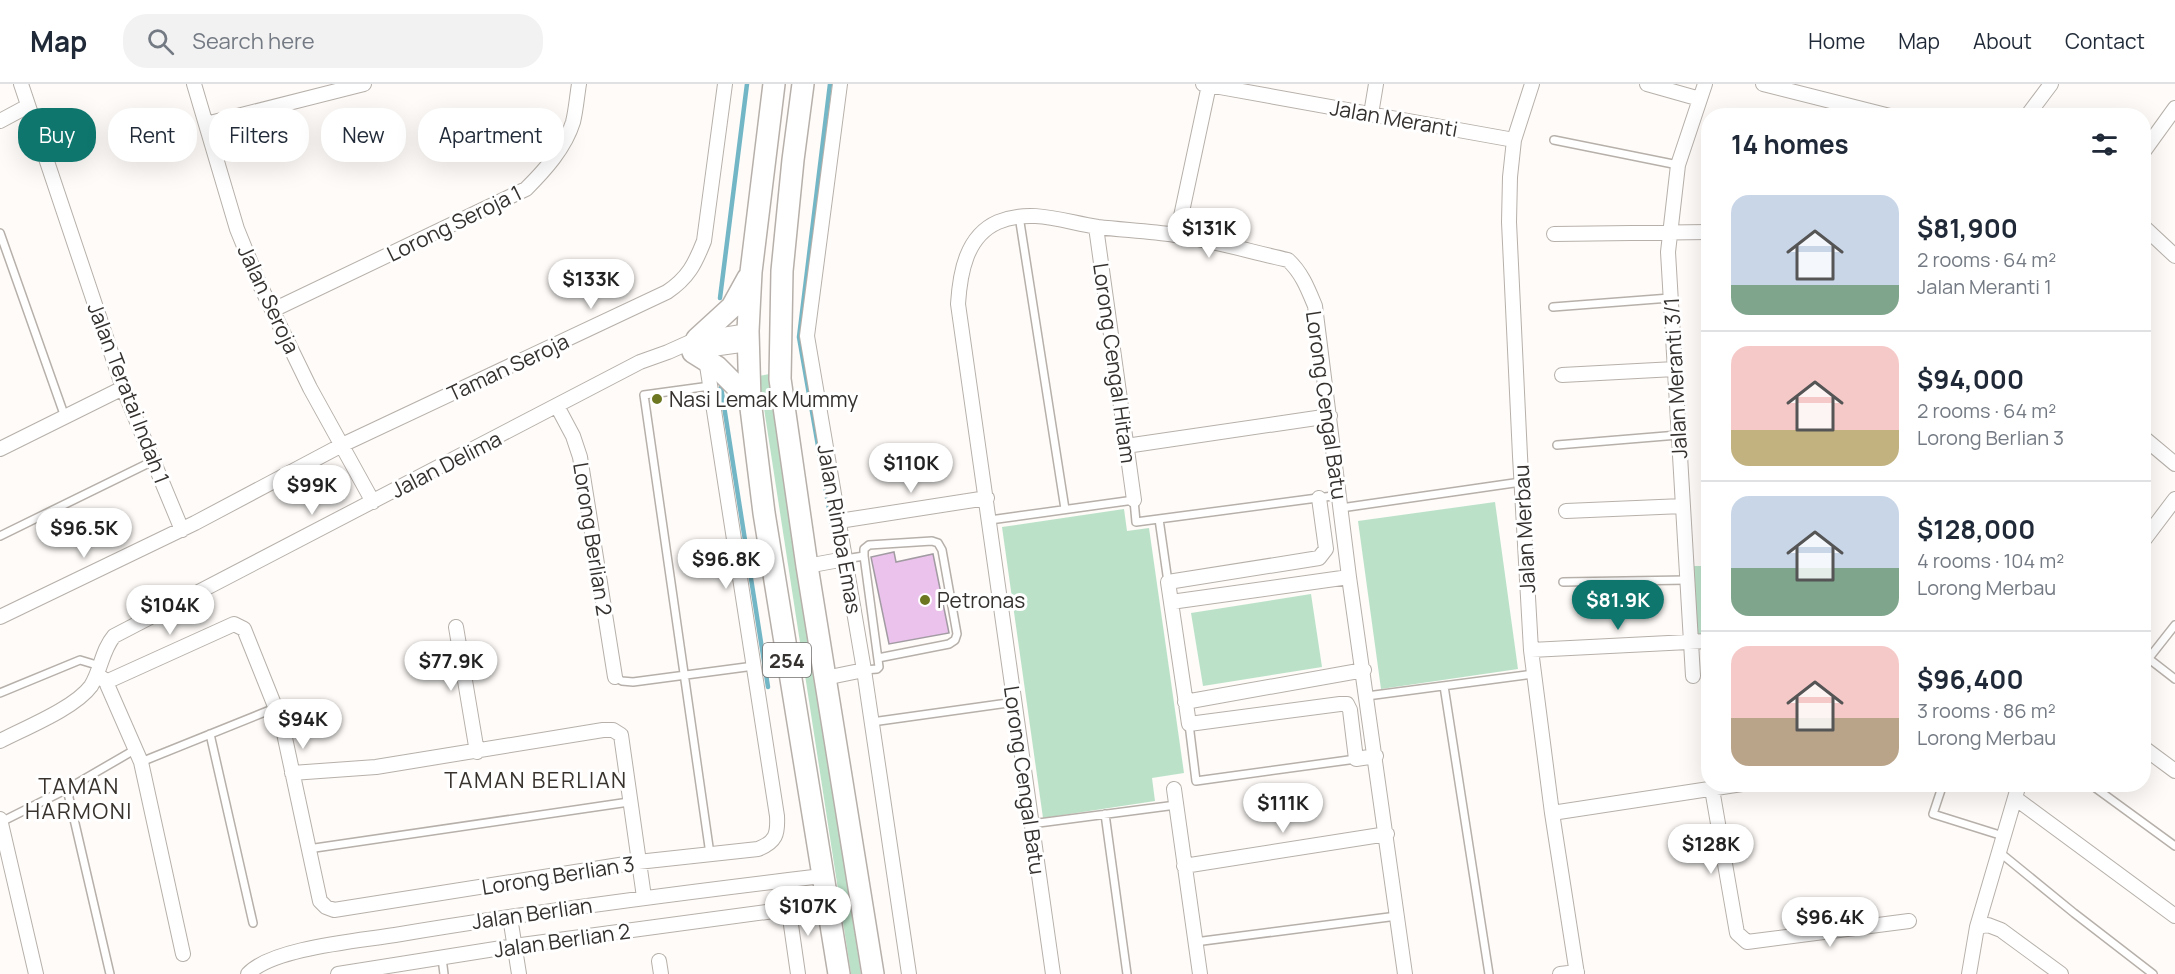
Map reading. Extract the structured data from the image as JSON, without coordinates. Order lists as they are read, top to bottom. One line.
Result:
{"streets":{"main road":["254"],"street":["Jalan Meranti","Lorong Seroja 1","Jalan Seroja","Lorong Cengal Hitam","Taman Seroja","Jalan Meranti 3/1","Jalan Teratai Indah 1","Lorong Cengal Batu","Jalan Delima","Jalan Rimba Emas","Jalan Merbau","Lorong Berlian 2","Lorong Berlian 3","Jalan Berlian","Jalan Berlian 2"]},"crossings":[["Jalan Meranti","Jalan Merbau"],["Lorong Seroja 1","Jalan Seroja"],["Jalan Seroja","Taman Seroja"],["Jalan Seroja","Jalan Delima"],["Lorong Cengal Hitam","Lorong Cengal Batu"],["Jalan Delima","Lorong Berlian 2"],["Jalan Delima","254"],["254","Jalan Berlian"]],"districts":["TAMAN BERLIAN","TAMAN HARMONI"],"places":["Nasi Lemak Mummy","Petronas"],"page":{"header":"Map","search":"Search here","nav":["Home","Map","About","Contact"],"chip":["Buy","Rent","Filters","New","Apartment"],"heading":"14 homes","list":[{"name":"$81,900","note":"2 rooms · 64 m² · Jalan Meranti 1"},{"name":"$94,000","note":"2 rooms · 64 m² · Lorong Berlian 3"},{"name":"$128,000","note":"4 rooms · 104 m² · Lorong Merbau"},{"name":"$96,400","note":"3 rooms · 86 m² · Lorong Merbau"}],"price":["$131K","$133K","$110K","$99K","$96.5K","$96.8K","$81.9K","$104K","$77.9K","$94K","$111K","$128K","$107K","$96.4K"]}}
